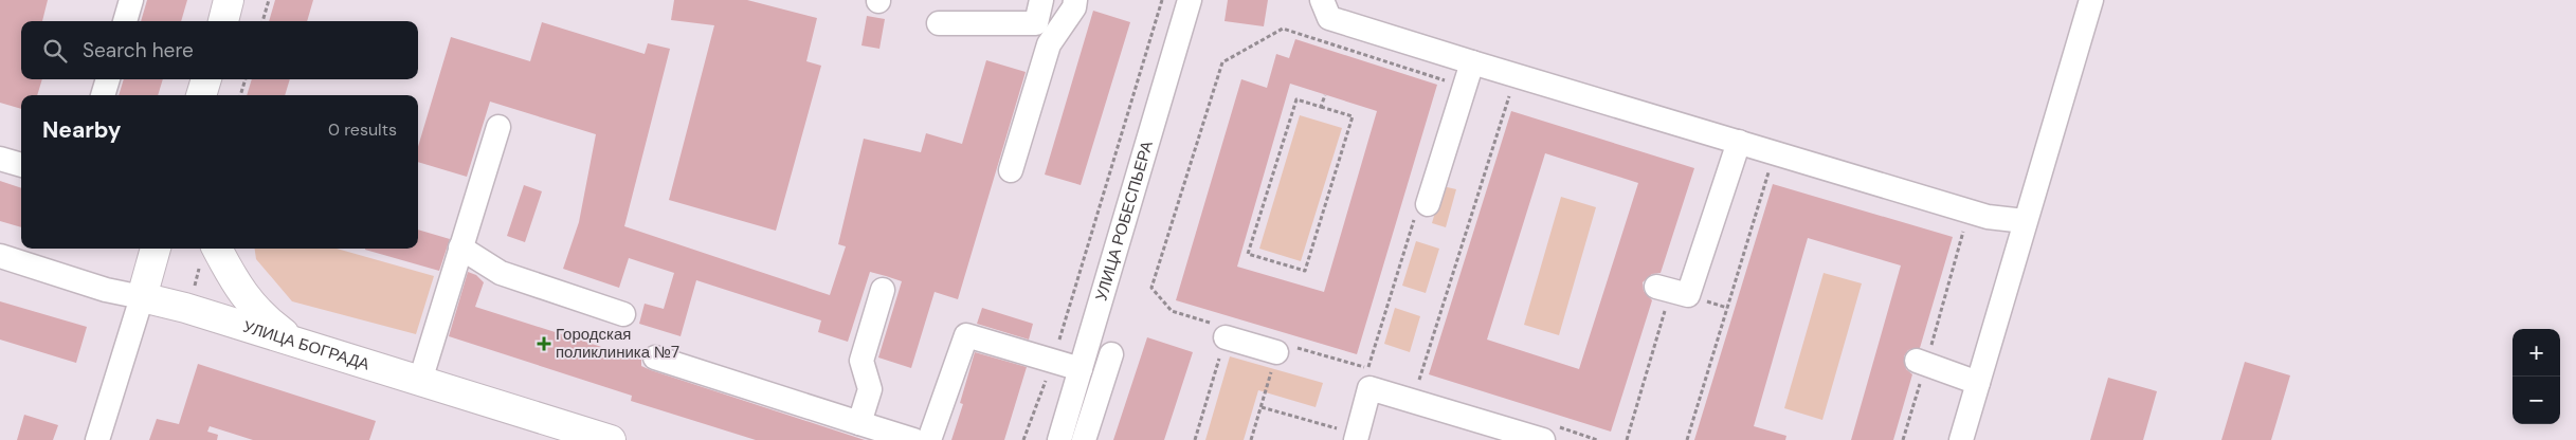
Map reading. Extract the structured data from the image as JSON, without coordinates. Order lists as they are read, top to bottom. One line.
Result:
{"streets":{"main road":["УЛИЦА БОГРАДА"],"street":["УЛИЦА РОБЕСПЬЕРА"]},"places":{"health":["Городская поликлиника №7"]},"page":{"search":"Search here","heading":["Nearby","0 results"],"map_buttons":["+","−"]}}
